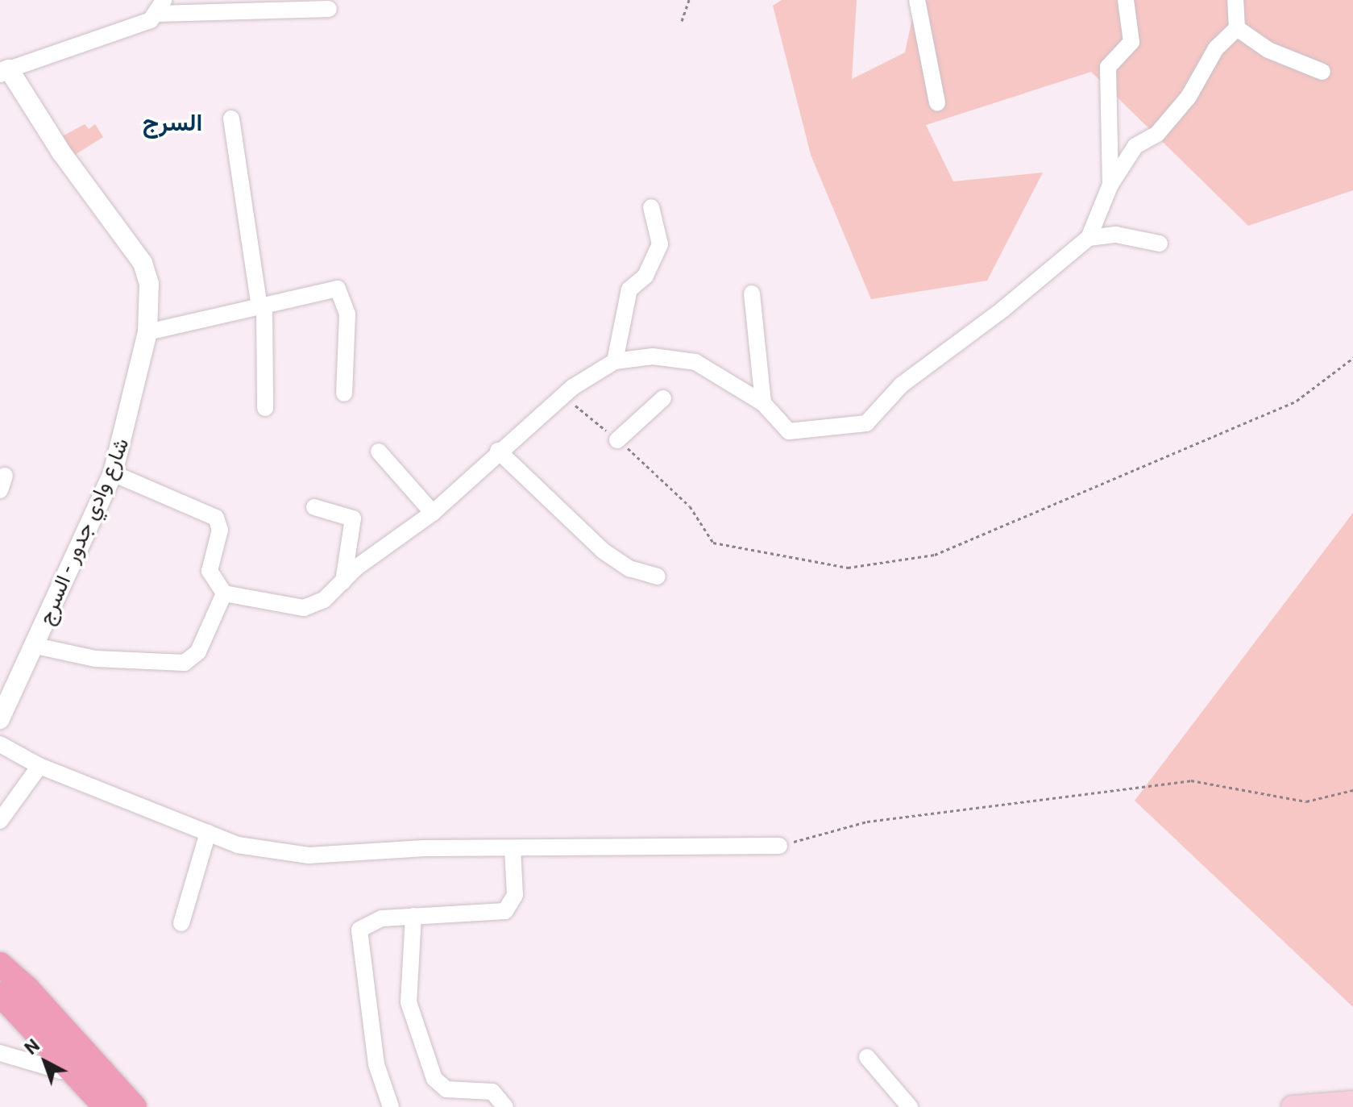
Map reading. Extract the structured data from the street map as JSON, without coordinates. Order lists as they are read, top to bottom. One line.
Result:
{"streets":{"street":["شارع وادي جدور - السرج"]},"districts":["السرج"],"north":"top left"}
